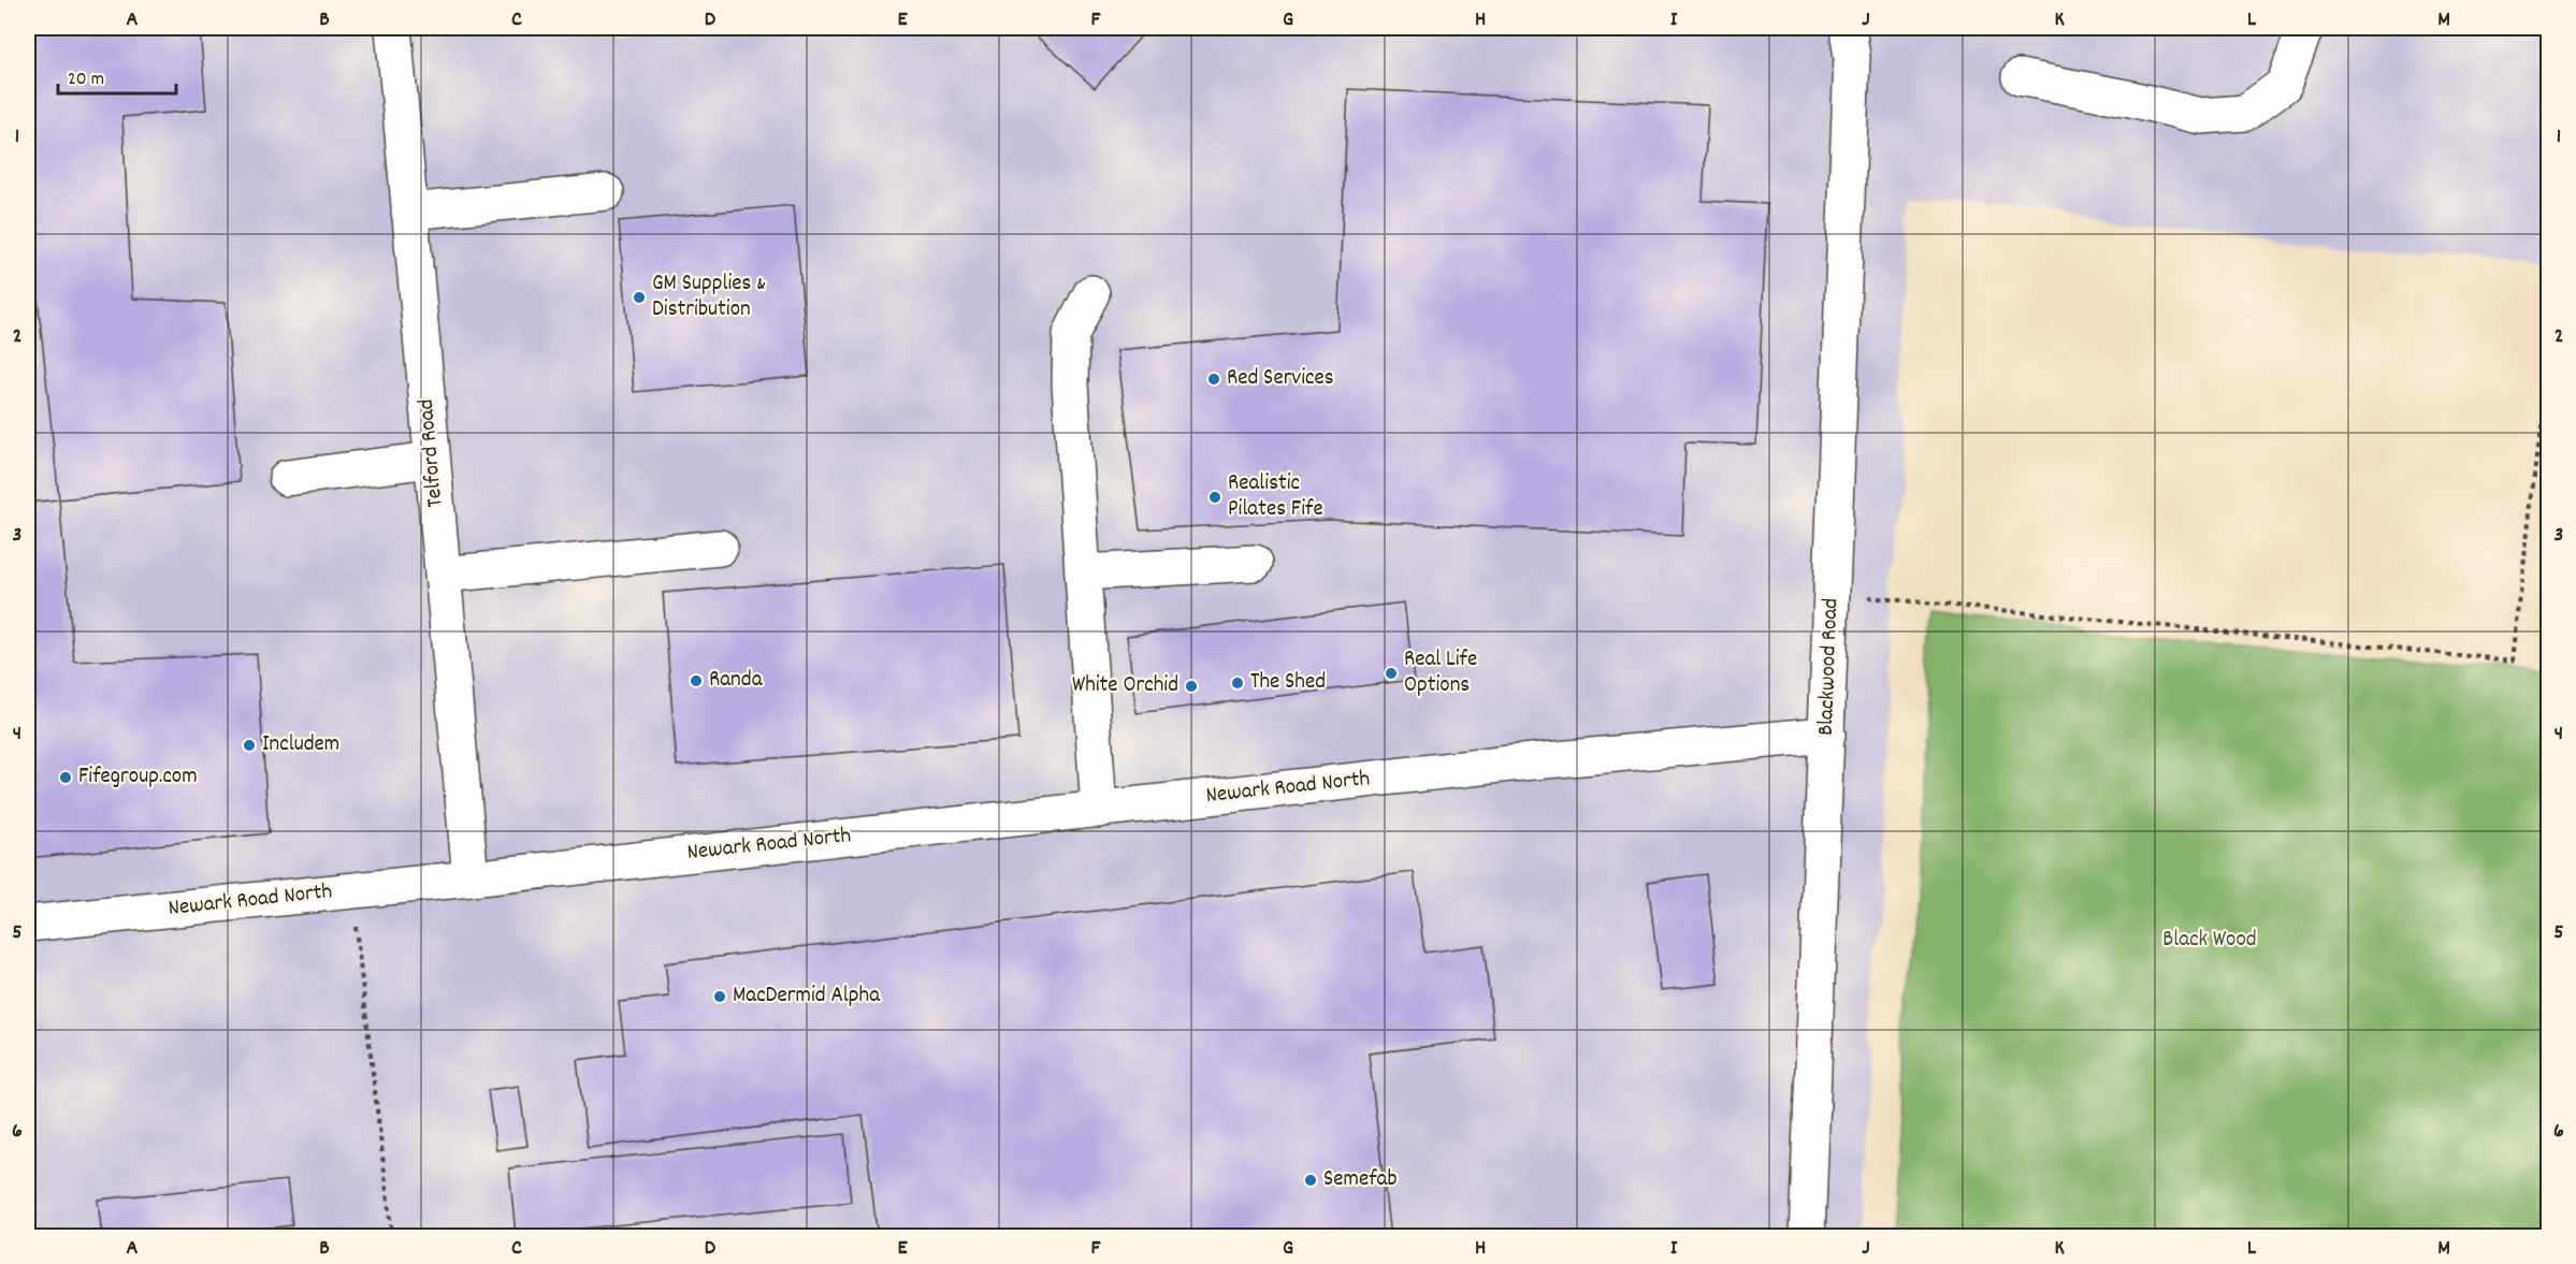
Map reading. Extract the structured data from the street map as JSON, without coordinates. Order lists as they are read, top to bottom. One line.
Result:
{"streets":{"street":["Telford Road","Blackwood Road","Newark Road North"]},"crossings":[["Telford Road","Newark Road North"],["Blackwood Road","Newark Road North"]],"parks":["Black Wood"],"places":["GM Supplies & Distribution","Red Services","Realistic Pilates Fife","Real Life Options","Randa","The Shed","White Orchid","Includem","Fifegroup.com","MacDermid Alpha","Semefab"],"scale_bar":"20 m","grid":{"columns":["A","B","C","D","E","F","G","H","I","J","K","L","M"],"rows":["1","2","3","4","5","6"]}}
